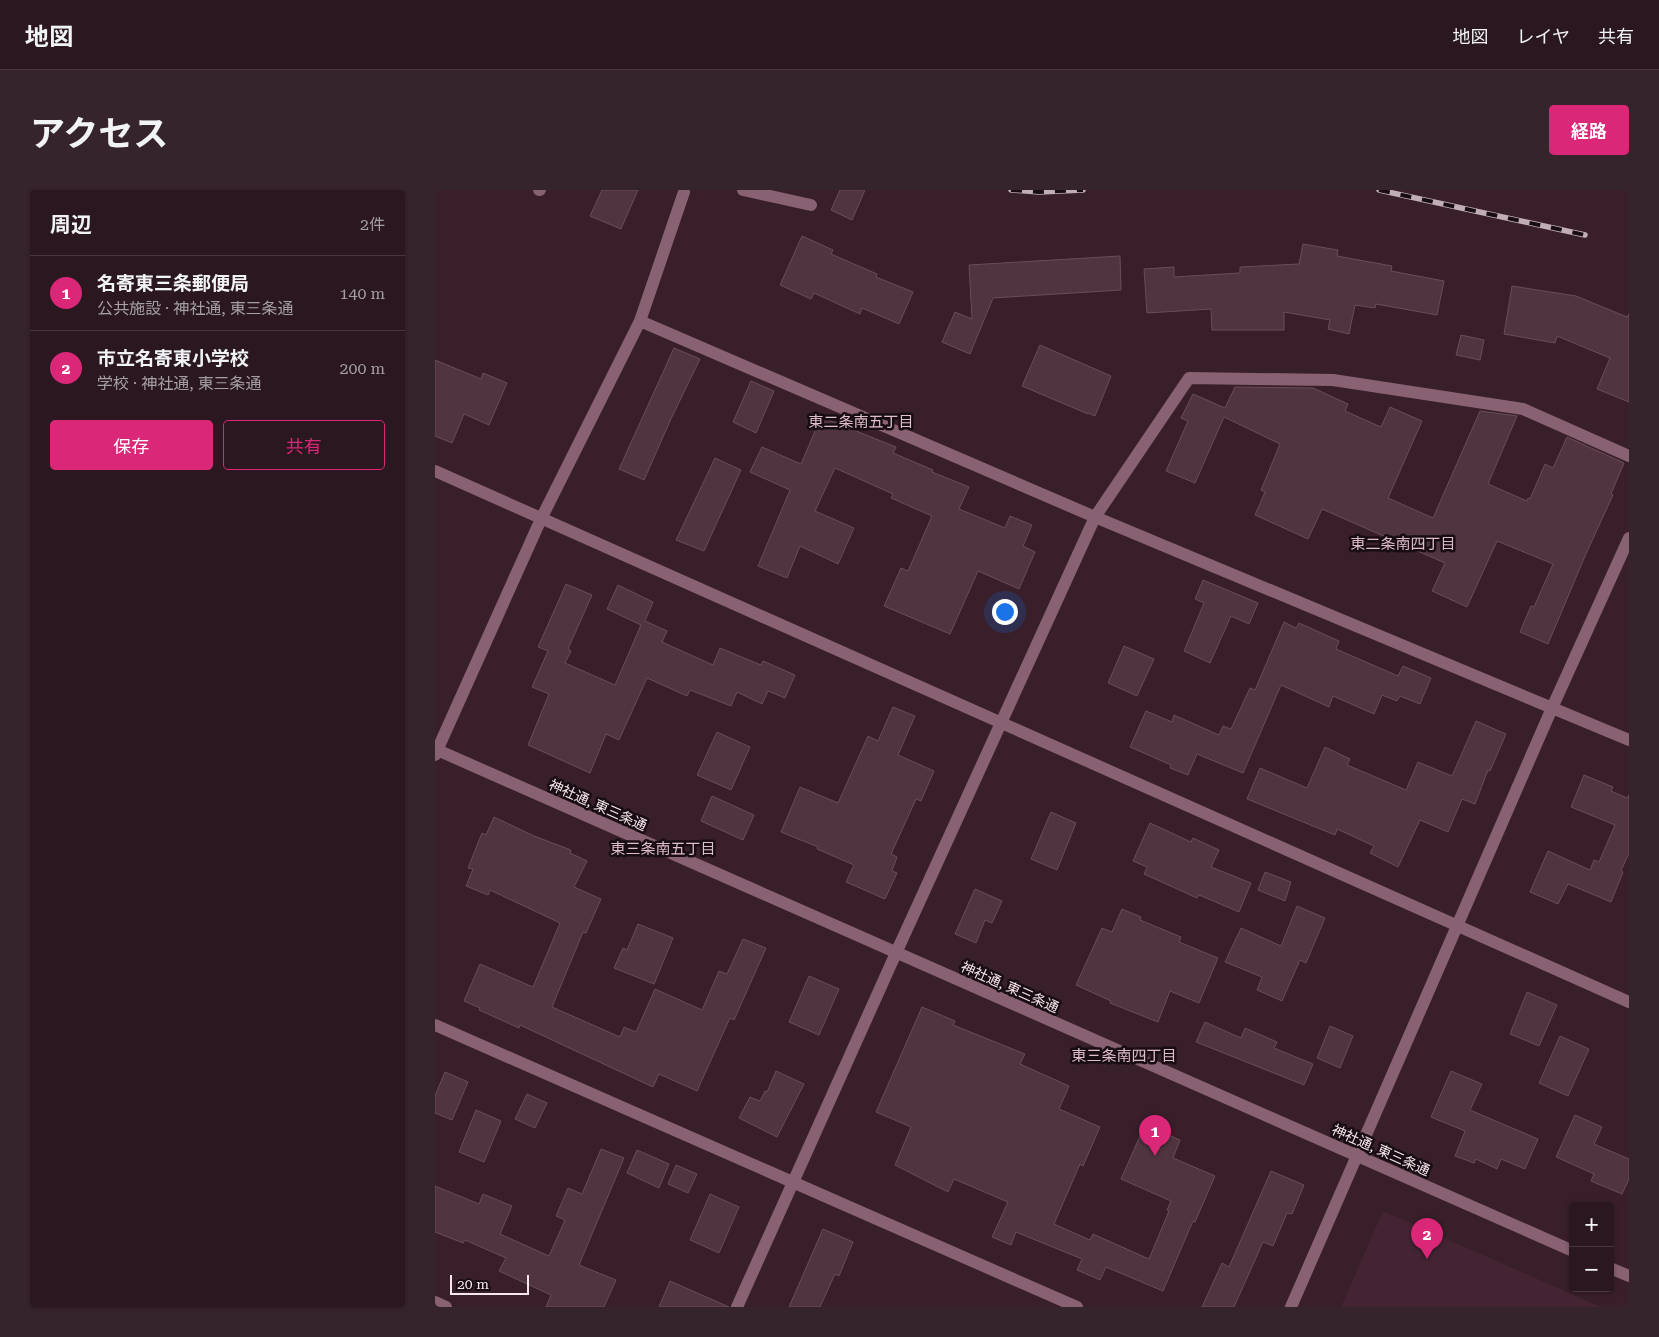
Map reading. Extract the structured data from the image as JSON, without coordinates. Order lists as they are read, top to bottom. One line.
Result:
{"streets":{"street":["神社通, 東三条通"]},"districts":["東二条南五丁目","東二条南四丁目","東三条南五丁目","東三条南四丁目"],"scale_bar":"20 m","page":{"header":"地図","nav":["地図","レイヤ","共有"],"title":"アクセス","buttons":["経路",["保存","共有"]],"heading":["周辺","2件"],"list":[{"mark":"1","name":"名寄東三条郵便局","note":"公共施設 · 神社通, 東三条通","value":"140 m"},{"mark":"2","name":"市立名寄東小学校","note":"学校 · 神社通, 東三条通","value":"200 m"}],"pins":["1","2"],"map_buttons":["+","−"],"scale":"20 m"}}
